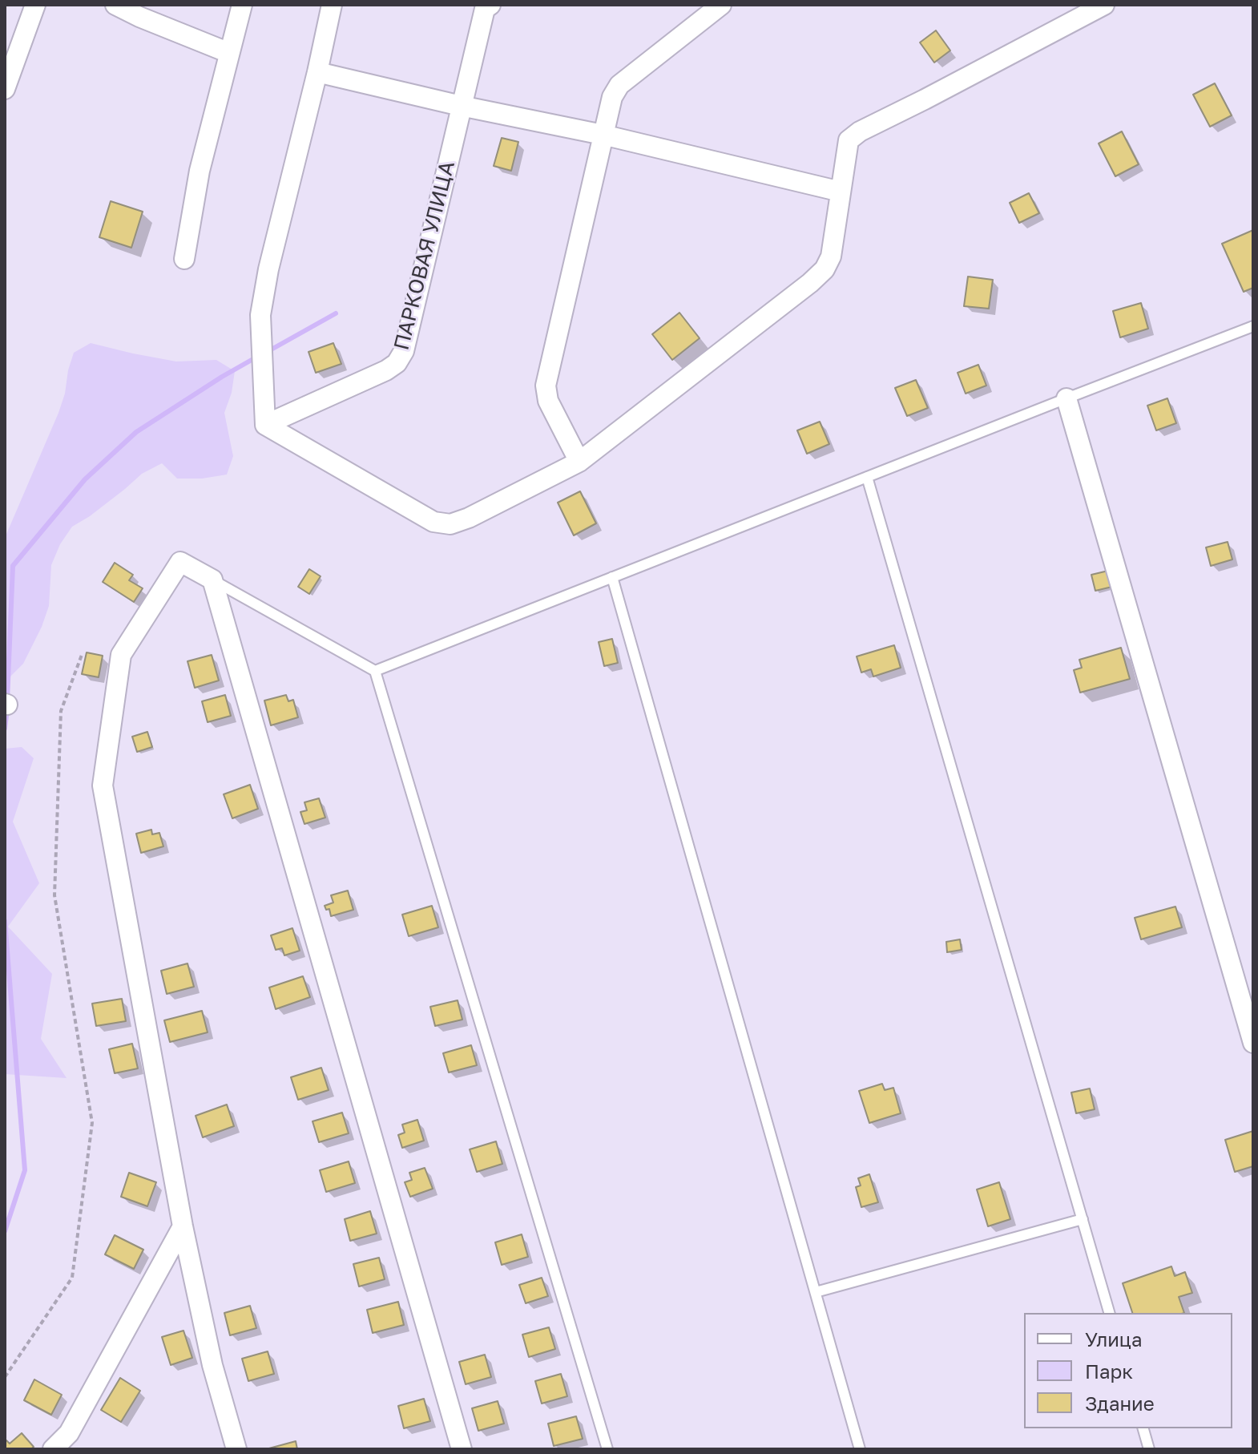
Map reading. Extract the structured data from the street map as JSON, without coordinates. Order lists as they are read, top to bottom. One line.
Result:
{"streets":{"street":["ПАРКОВАЯ УЛИЦА"]},"legend":["Улица","Парк","Здание"]}
